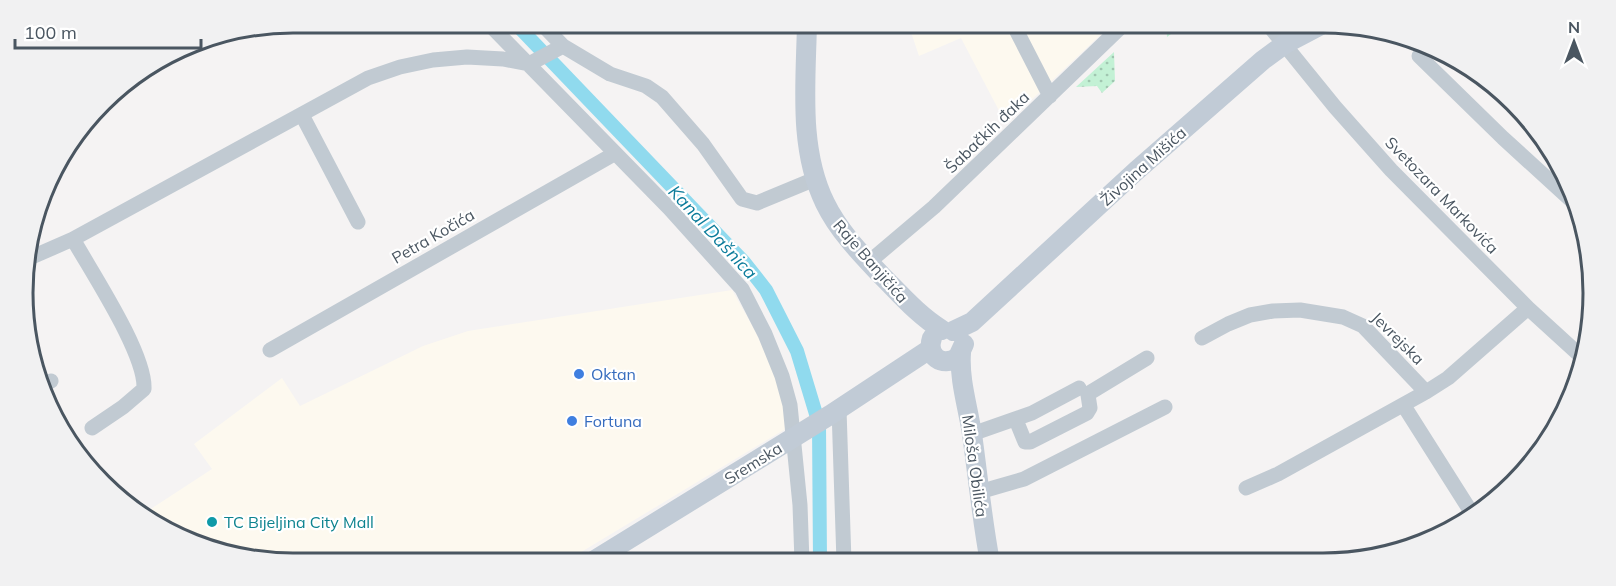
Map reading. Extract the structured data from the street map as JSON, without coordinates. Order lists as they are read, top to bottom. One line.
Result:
{"streets":{"main road":["Živojina Mišića","Raje Banjičića","Sremska","Miloša Obilića"],"street":["Šabačkih đaka","Svetozara Markovića","Petra Kočića","Jevrejska"]},"crossings":[["Šabačkih đaka","Raje Banjičića"],["Živojina Mišića","Svetozara Markovića"],["Živojina Mišića","Sremska"],["Živojina Mišića","Miloša Obilića"],["Raje Banjičića","Miloša Obilića"],["Sremska","Miloša Obilića"]],"water":["Kanal Dašnica"],"places":["Oktan","Fortuna","TC Bijeljina City Mall"],"scale_bar":"100 m","north":"top"}
